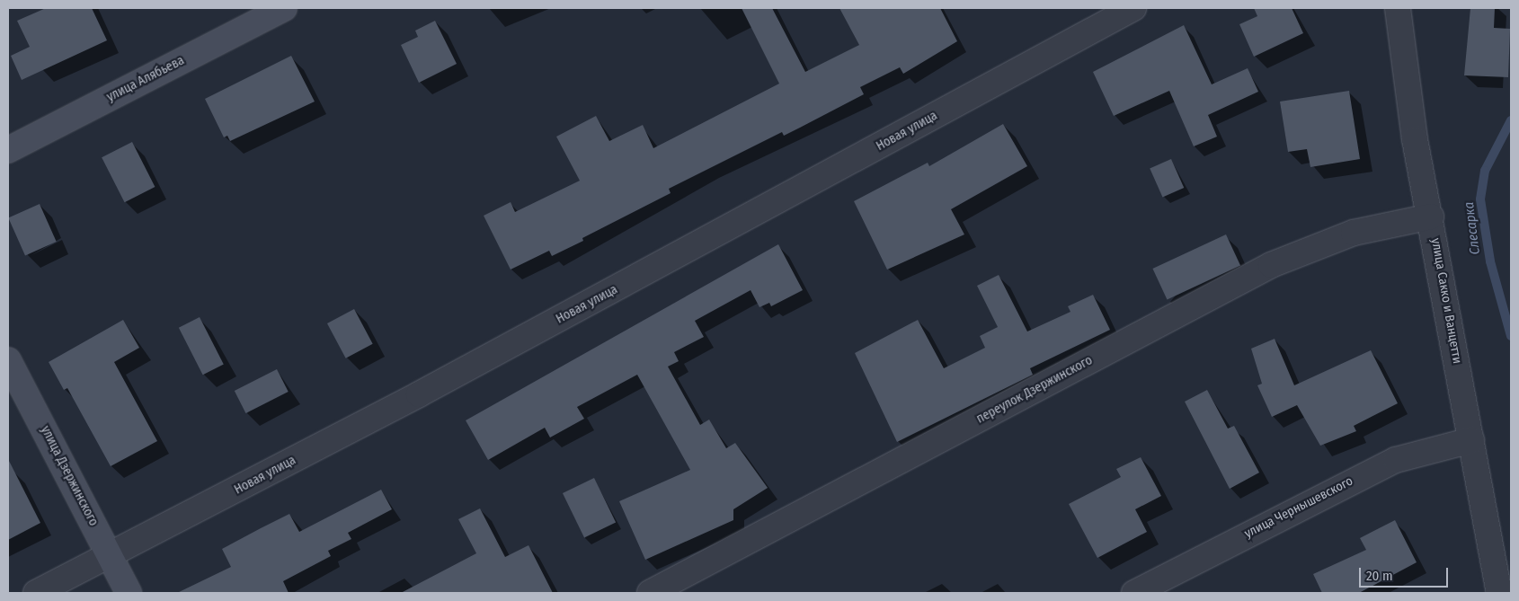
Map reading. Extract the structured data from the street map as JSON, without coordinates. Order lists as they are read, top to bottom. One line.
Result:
{"streets":{"main road":["улица Алябьева","улица Дзержинского"],"street":["Новая улица","улица Сакко и Ванцетти","переулок Дзержинского","улица Чернышевского"]},"crossings":[["Новая улица","улица Дзержинского"],["улица Сакко и Ванцетти","переулок Дзержинского"],["улица Сакко и Ванцетти","улица Чернышевского"]],"water":["Слесарка"],"scale_bar":"20 m"}
